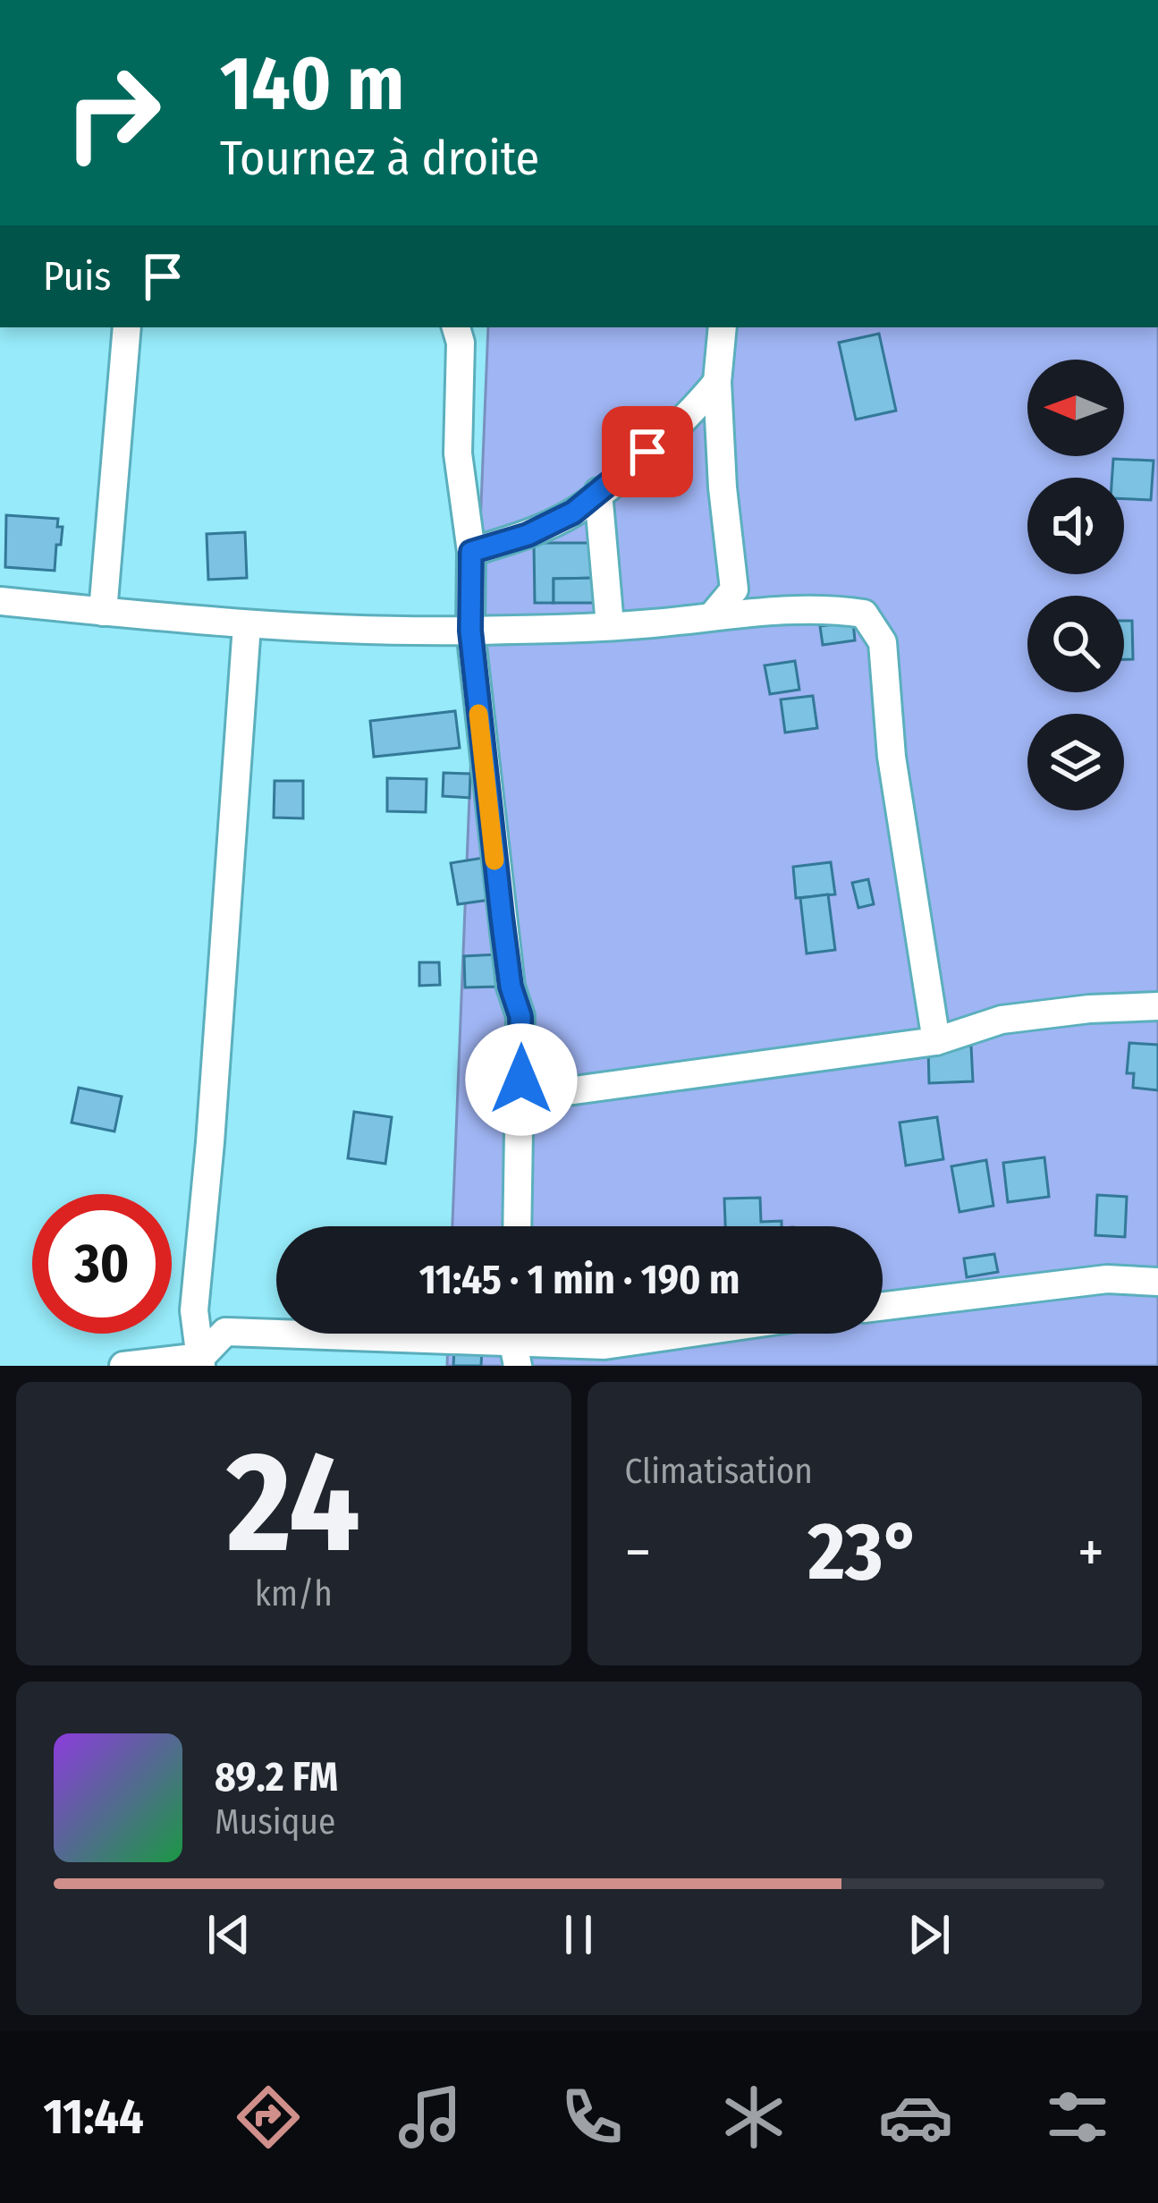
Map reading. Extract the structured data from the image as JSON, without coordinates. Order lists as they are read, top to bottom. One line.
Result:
{"north":"left","page":{"turn":["140 m","Tournez à droite"],"then":"Puis","limit":"30","trip":"11:45 · 1 min · 190 m","tile":[["24","km/h"],"Climatisation"],"heat":["−","23°","+"],"song":["89.2 FM","Musique"],"tabs":"11:44"}}
